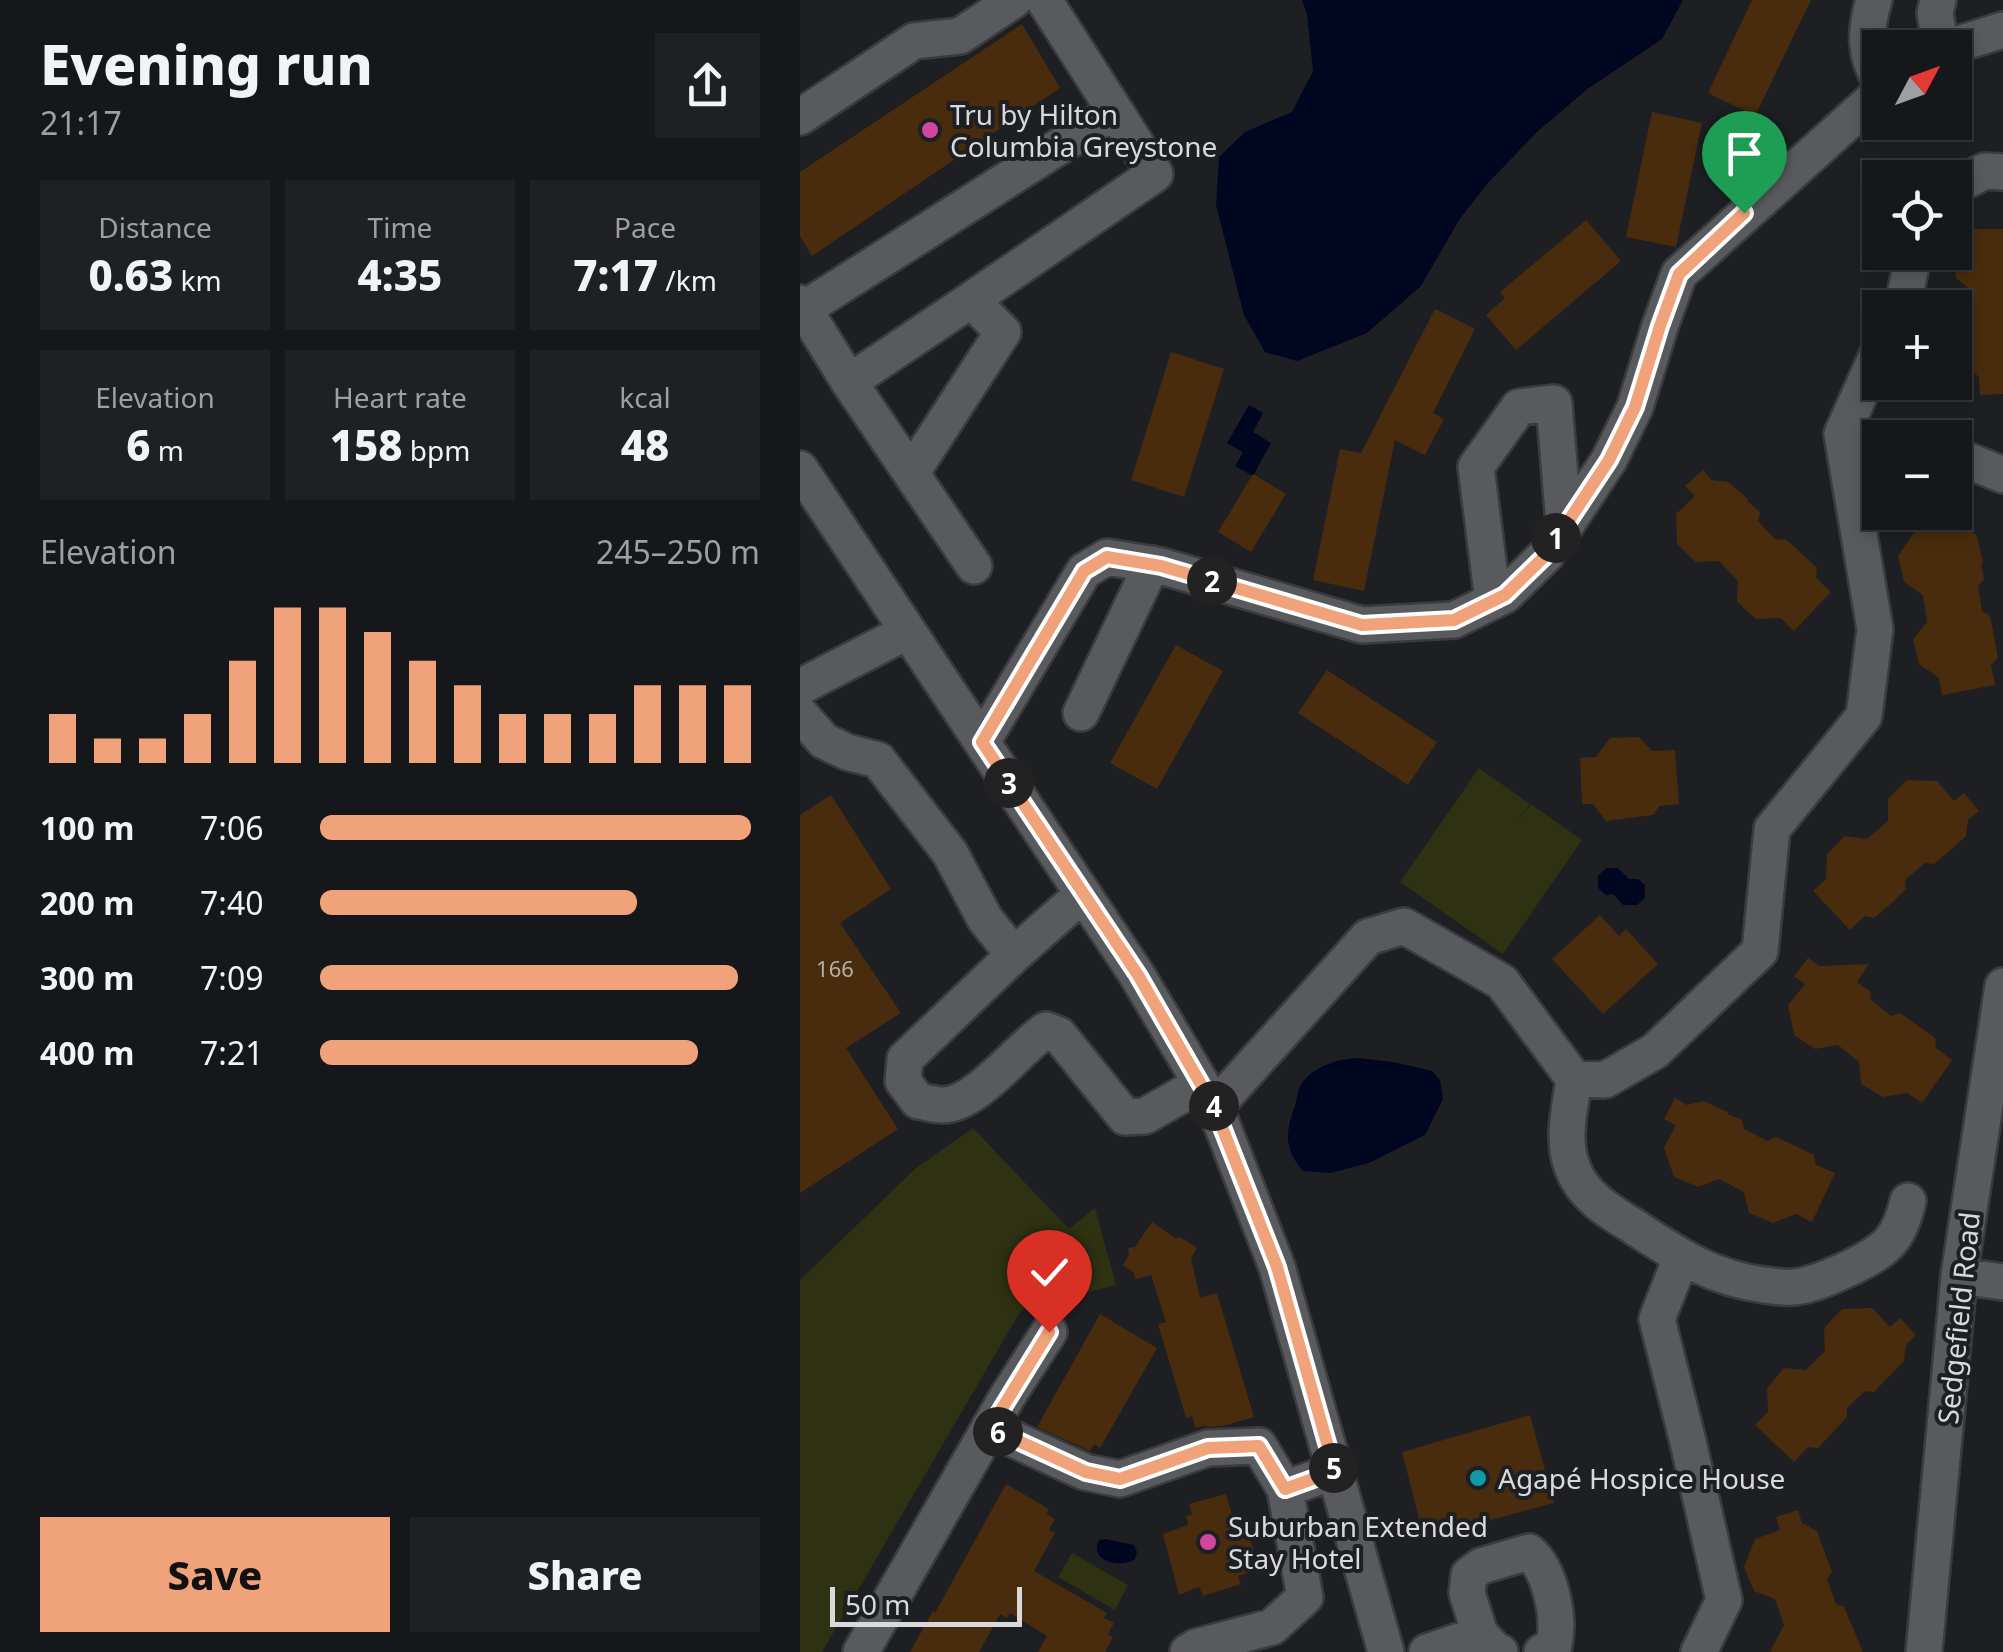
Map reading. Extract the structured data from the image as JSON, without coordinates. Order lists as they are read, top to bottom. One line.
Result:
{"streets":{"street":["Sedgefield Road"]},"places":["Tru by Hilton Columbia Greystone","Agapé Hospice House","Suburban Extended Stay Hotel"],"house_numbers":["166"],"scale_bar":"50 m","north":"top right","page":{"heading":["Evening run","21:17"],"map_buttons":["+","−"],"stats":[["Distance","0.63 km"],["Time","4:35"],["Pace","7:17 /km"],["Elevation","6 m"],["Heart rate","158 bpm"],["kcal","48"]],"chart":["Elevation","245–250 m"],"pins":["1","2","3","4","6","5"],"list":[{"name":"100 m","note":"7:06"},{"name":"200 m","note":"7:40"},{"name":"300 m","note":"7:09"},{"name":"400 m","note":"7:21"}],"buttons":["Save","Share"],"scale":"50 m"}}
